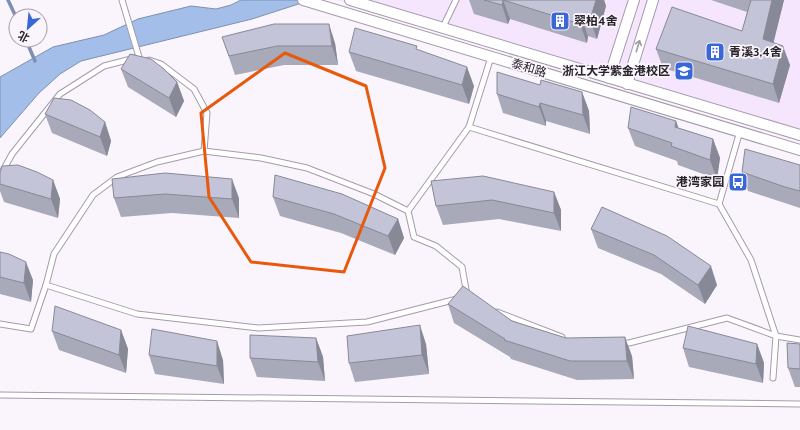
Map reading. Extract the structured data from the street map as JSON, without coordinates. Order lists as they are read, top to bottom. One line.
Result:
{"streets":{"street":["泰和路"]},"places":{"building":["翠柏4舍","青溪3,4舍"],"school or university":["浙江大学紫金港校区"],"bus stop":["港湾家园"]},"north":"bottom left"}
